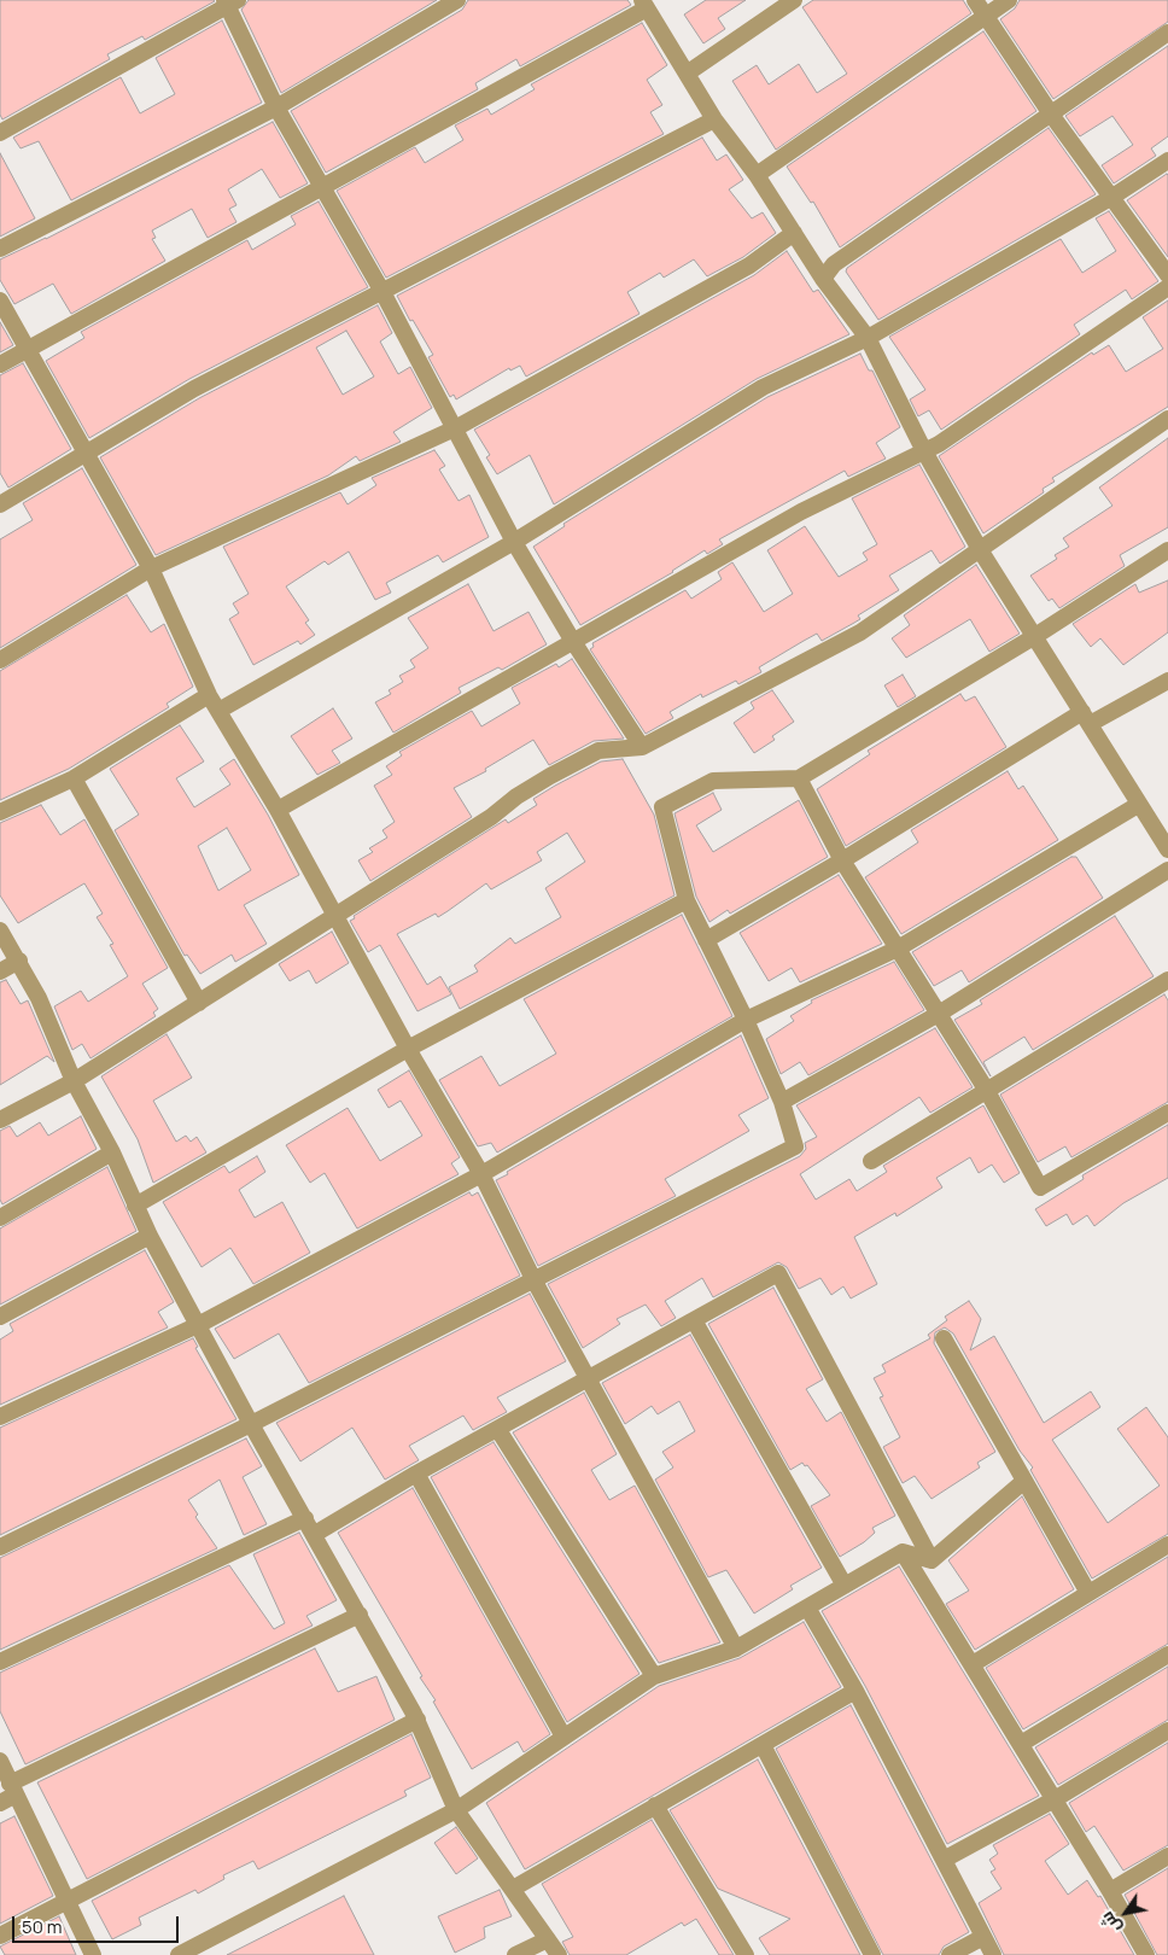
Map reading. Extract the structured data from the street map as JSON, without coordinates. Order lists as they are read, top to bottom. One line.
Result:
{"scale_bar":"50 m","north":"bottom left"}
